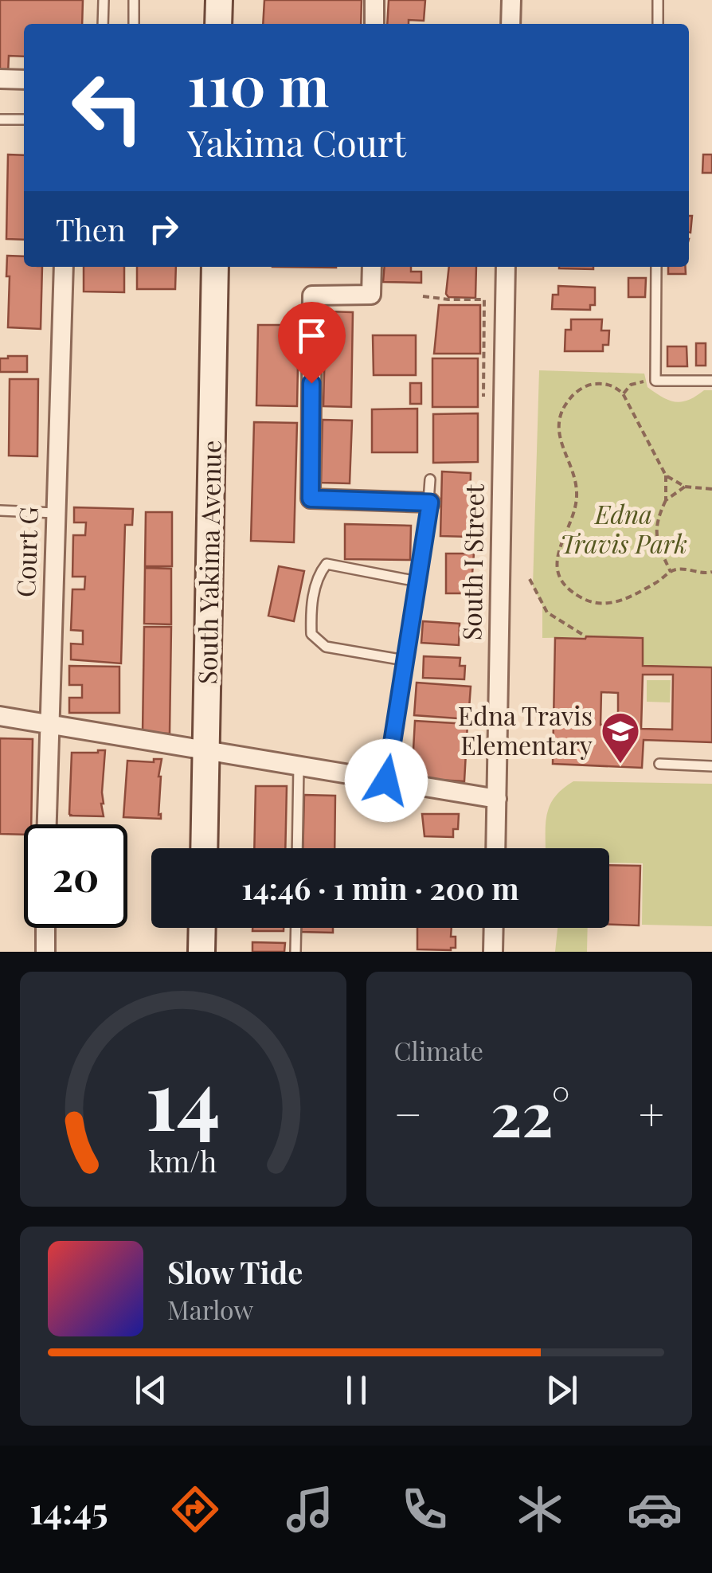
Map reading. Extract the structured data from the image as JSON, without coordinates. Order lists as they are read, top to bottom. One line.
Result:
{"streets":{"main road":["South Yakima Avenue"],"street":["Court G","South I Street"]},"parks":["Edna Travis Park"],"places":{"school or university":["Edna Travis Elementary"]},"page":{"turn":["110 m","Yakima Court"],"then":"Then","limit":"20","trip":"14:46 · 1 min · 200 m","tile":"Climate","heat":["−","22°","+"],"song":["Slow Tide","Marlow"],"tabs":"14:45","gauge":["14","km/h"]}}
